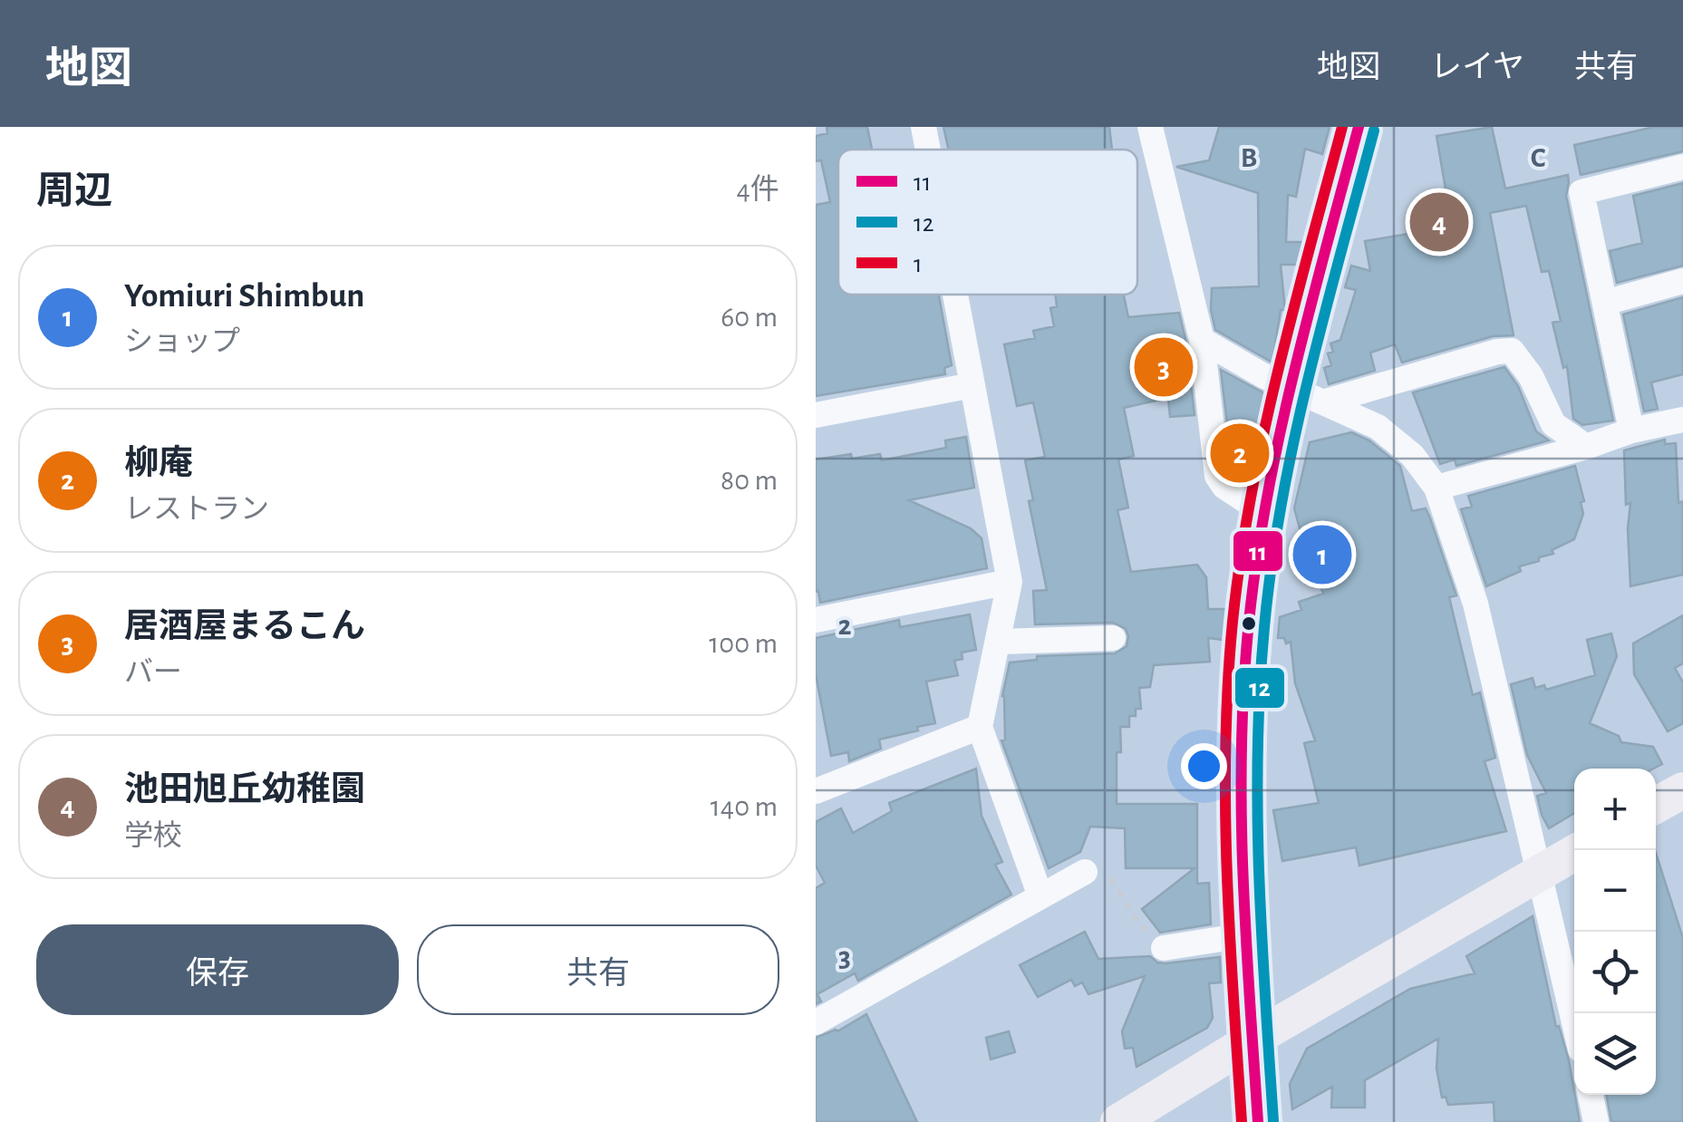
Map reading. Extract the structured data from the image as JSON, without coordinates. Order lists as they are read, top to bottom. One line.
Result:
{"lines":["transit line 11","transit line 1","transit line 12"],"legend":["11","12","1"],"page":{"header":"地図","nav":["地図","レイヤ","共有"],"heading":["周辺","4件"],"pins":["4","3","2","1"],"list":[{"mark":"1","name":"Yomiuri Shimbun","note":"ショップ","value":"60 m"},{"mark":"2","name":"柳庵","note":"レストラン","value":"80 m"},{"mark":"3","name":"居酒屋まるこん","note":"バー","value":"100 m"},{"mark":"4","name":"池田旭丘幼稚園","note":"学校","value":"140 m"}],"map_buttons":["+","−"],"buttons":["保存","共有"]},"grid":{"columns":["B","C"],"rows":["2","3"]}}
